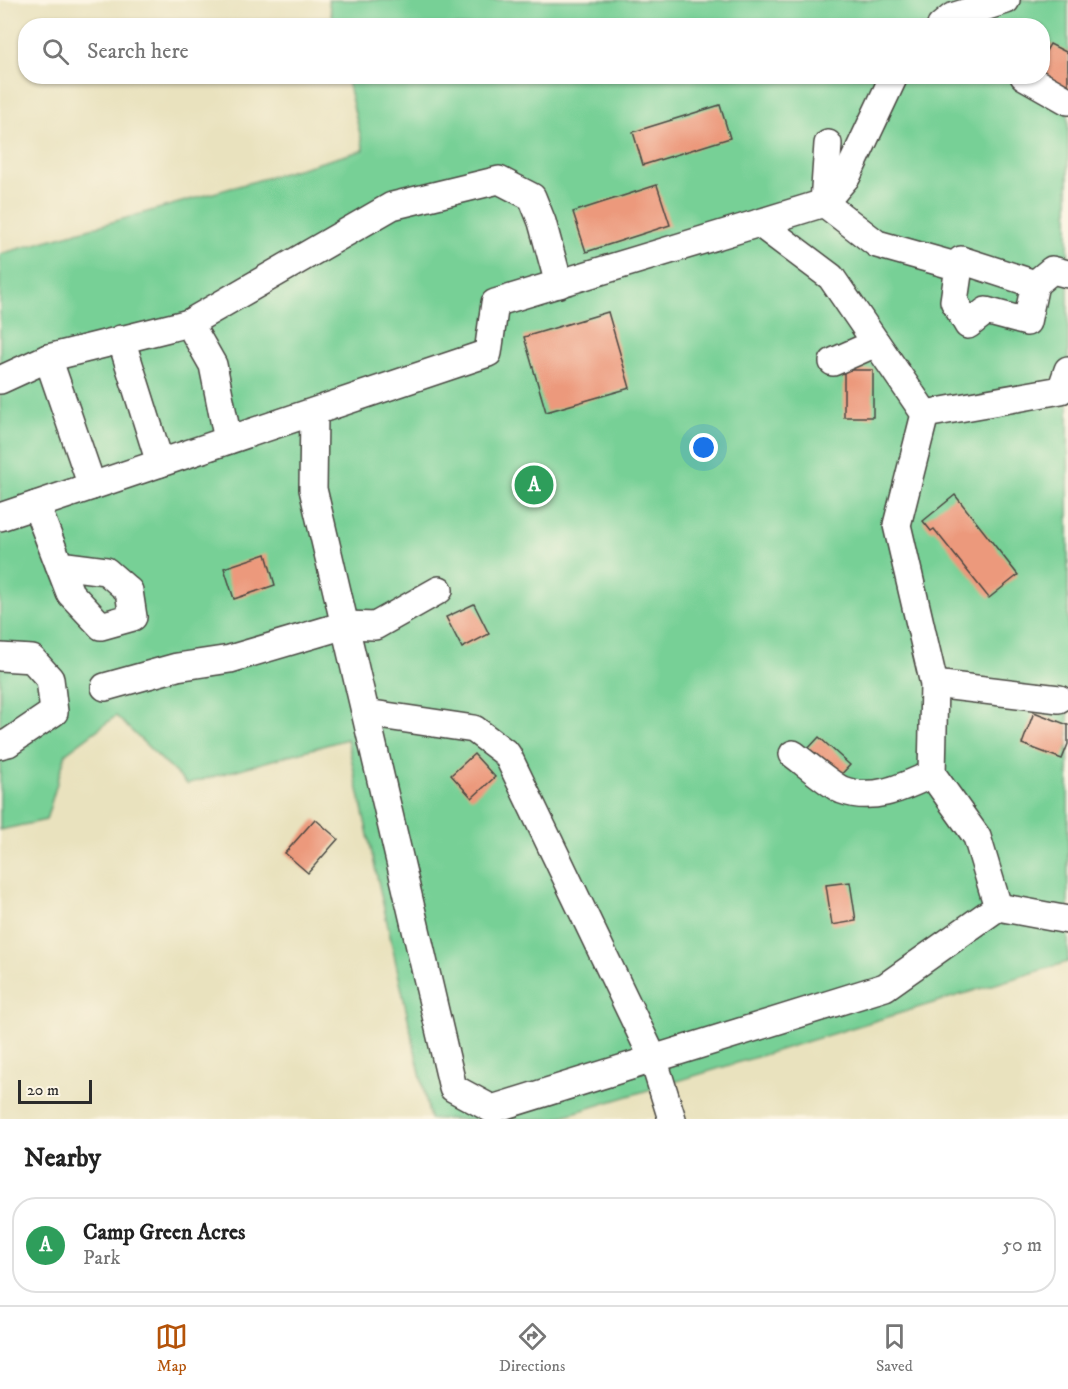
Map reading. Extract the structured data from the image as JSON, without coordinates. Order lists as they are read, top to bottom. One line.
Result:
{"scale_bar":"20 m","page":{"search":"Search here","pins":"A","scale":"20 m","heading":"Nearby","list":[{"mark":"A","name":"Camp Green Acres","note":"Park","value":"50 m"}],"nav":["Map","Directions","Saved"]}}
